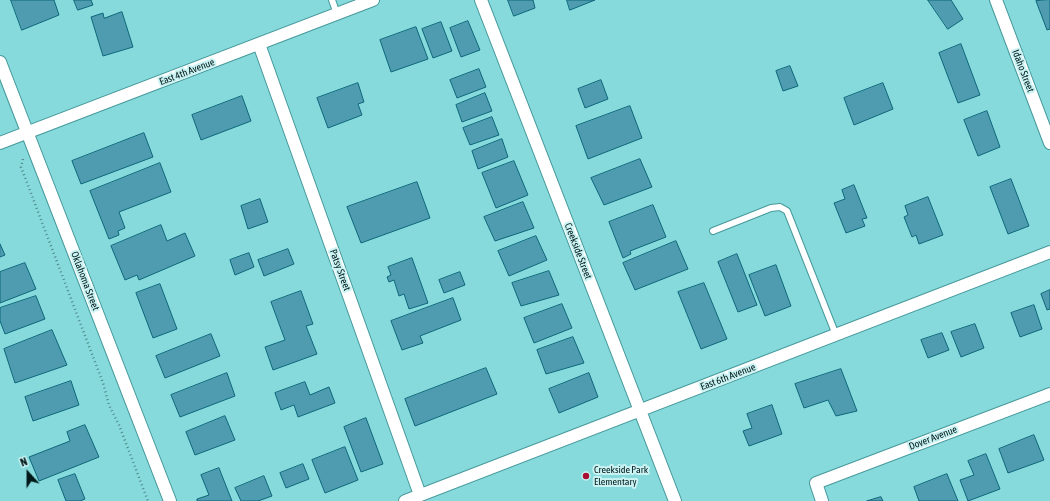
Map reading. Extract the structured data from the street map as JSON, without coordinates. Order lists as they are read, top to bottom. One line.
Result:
{"streets":{"street":["Idaho Street","East 4th Avenue","Creekside Street","Patsy Street","Oklahoma Street","East 6th Avenue","Dover Avenue"]},"crossings":[["East 4th Avenue","Patsy Street"],["East 4th Avenue","Oklahoma Street"],["Creekside Street","East 6th Avenue"],["Patsy Street","East 6th Avenue"]],"places":["Creekside Park Elementary"],"north":"top"}
